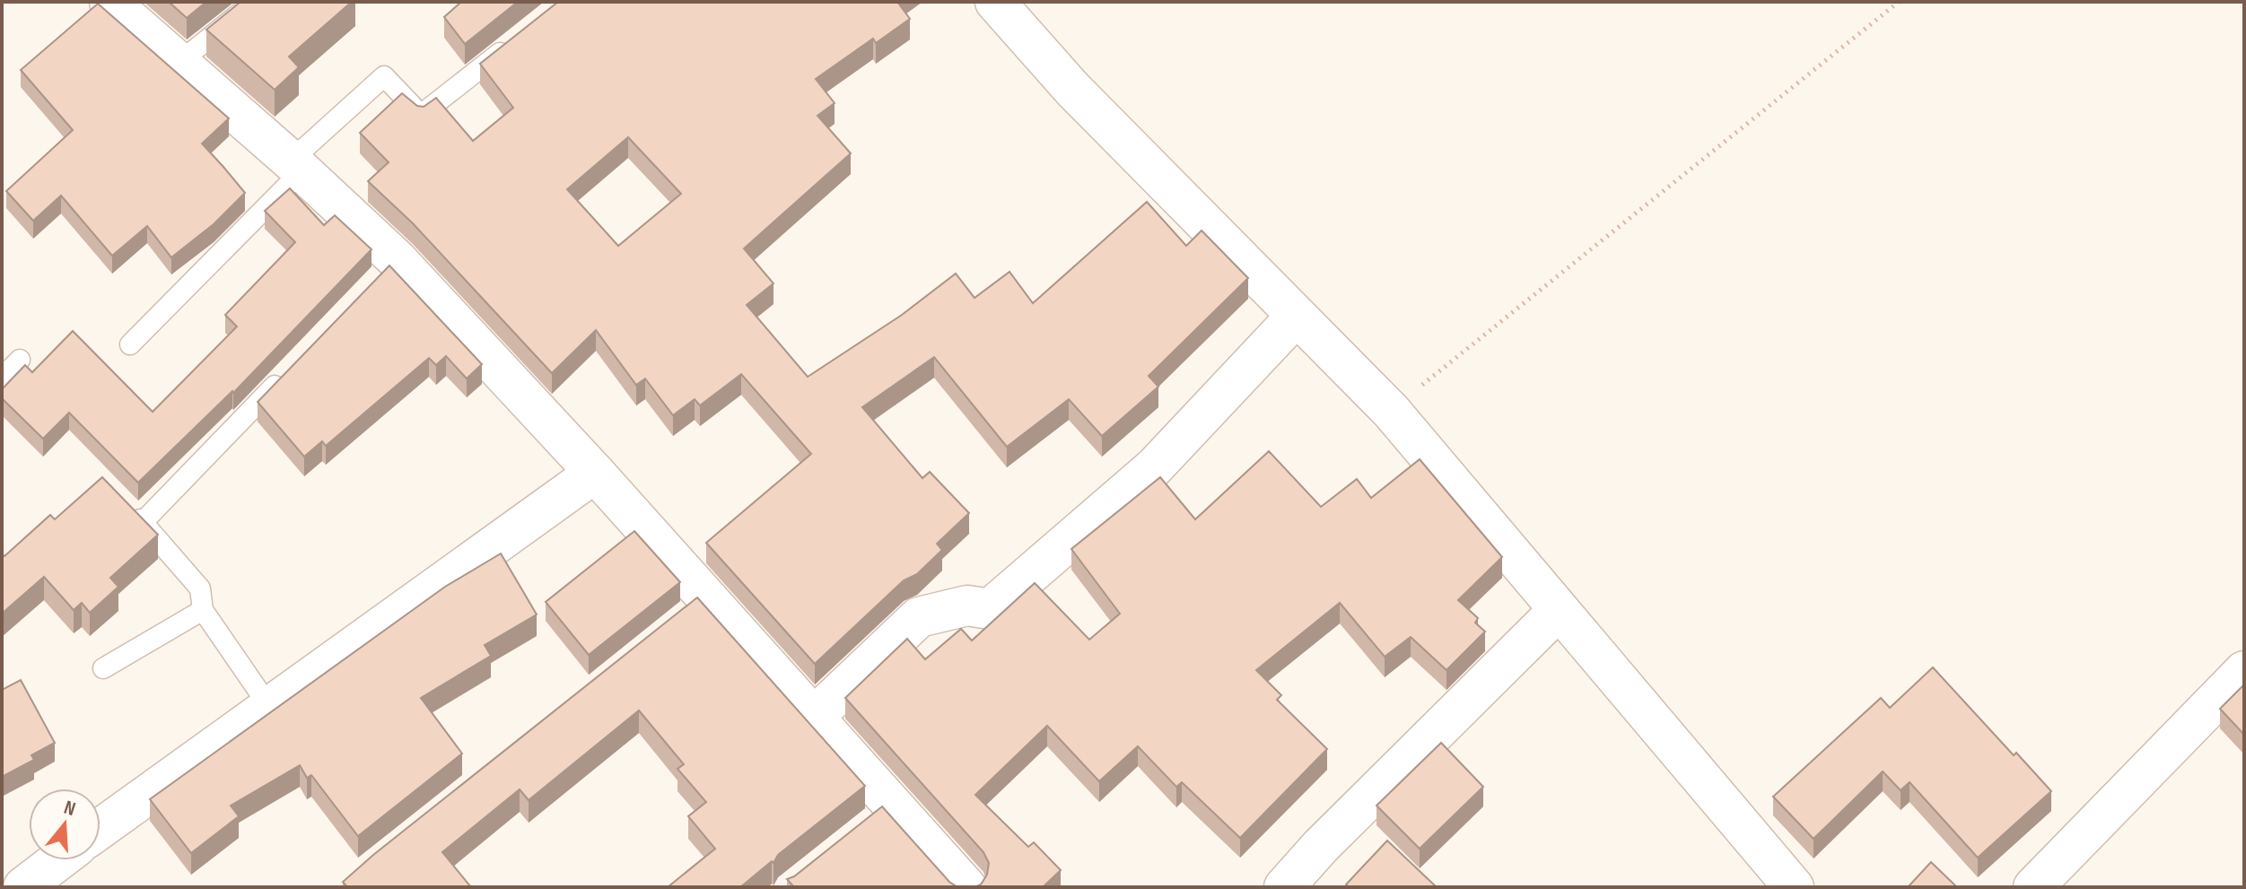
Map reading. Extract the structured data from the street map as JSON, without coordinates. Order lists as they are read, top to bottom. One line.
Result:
{"north":"top"}
